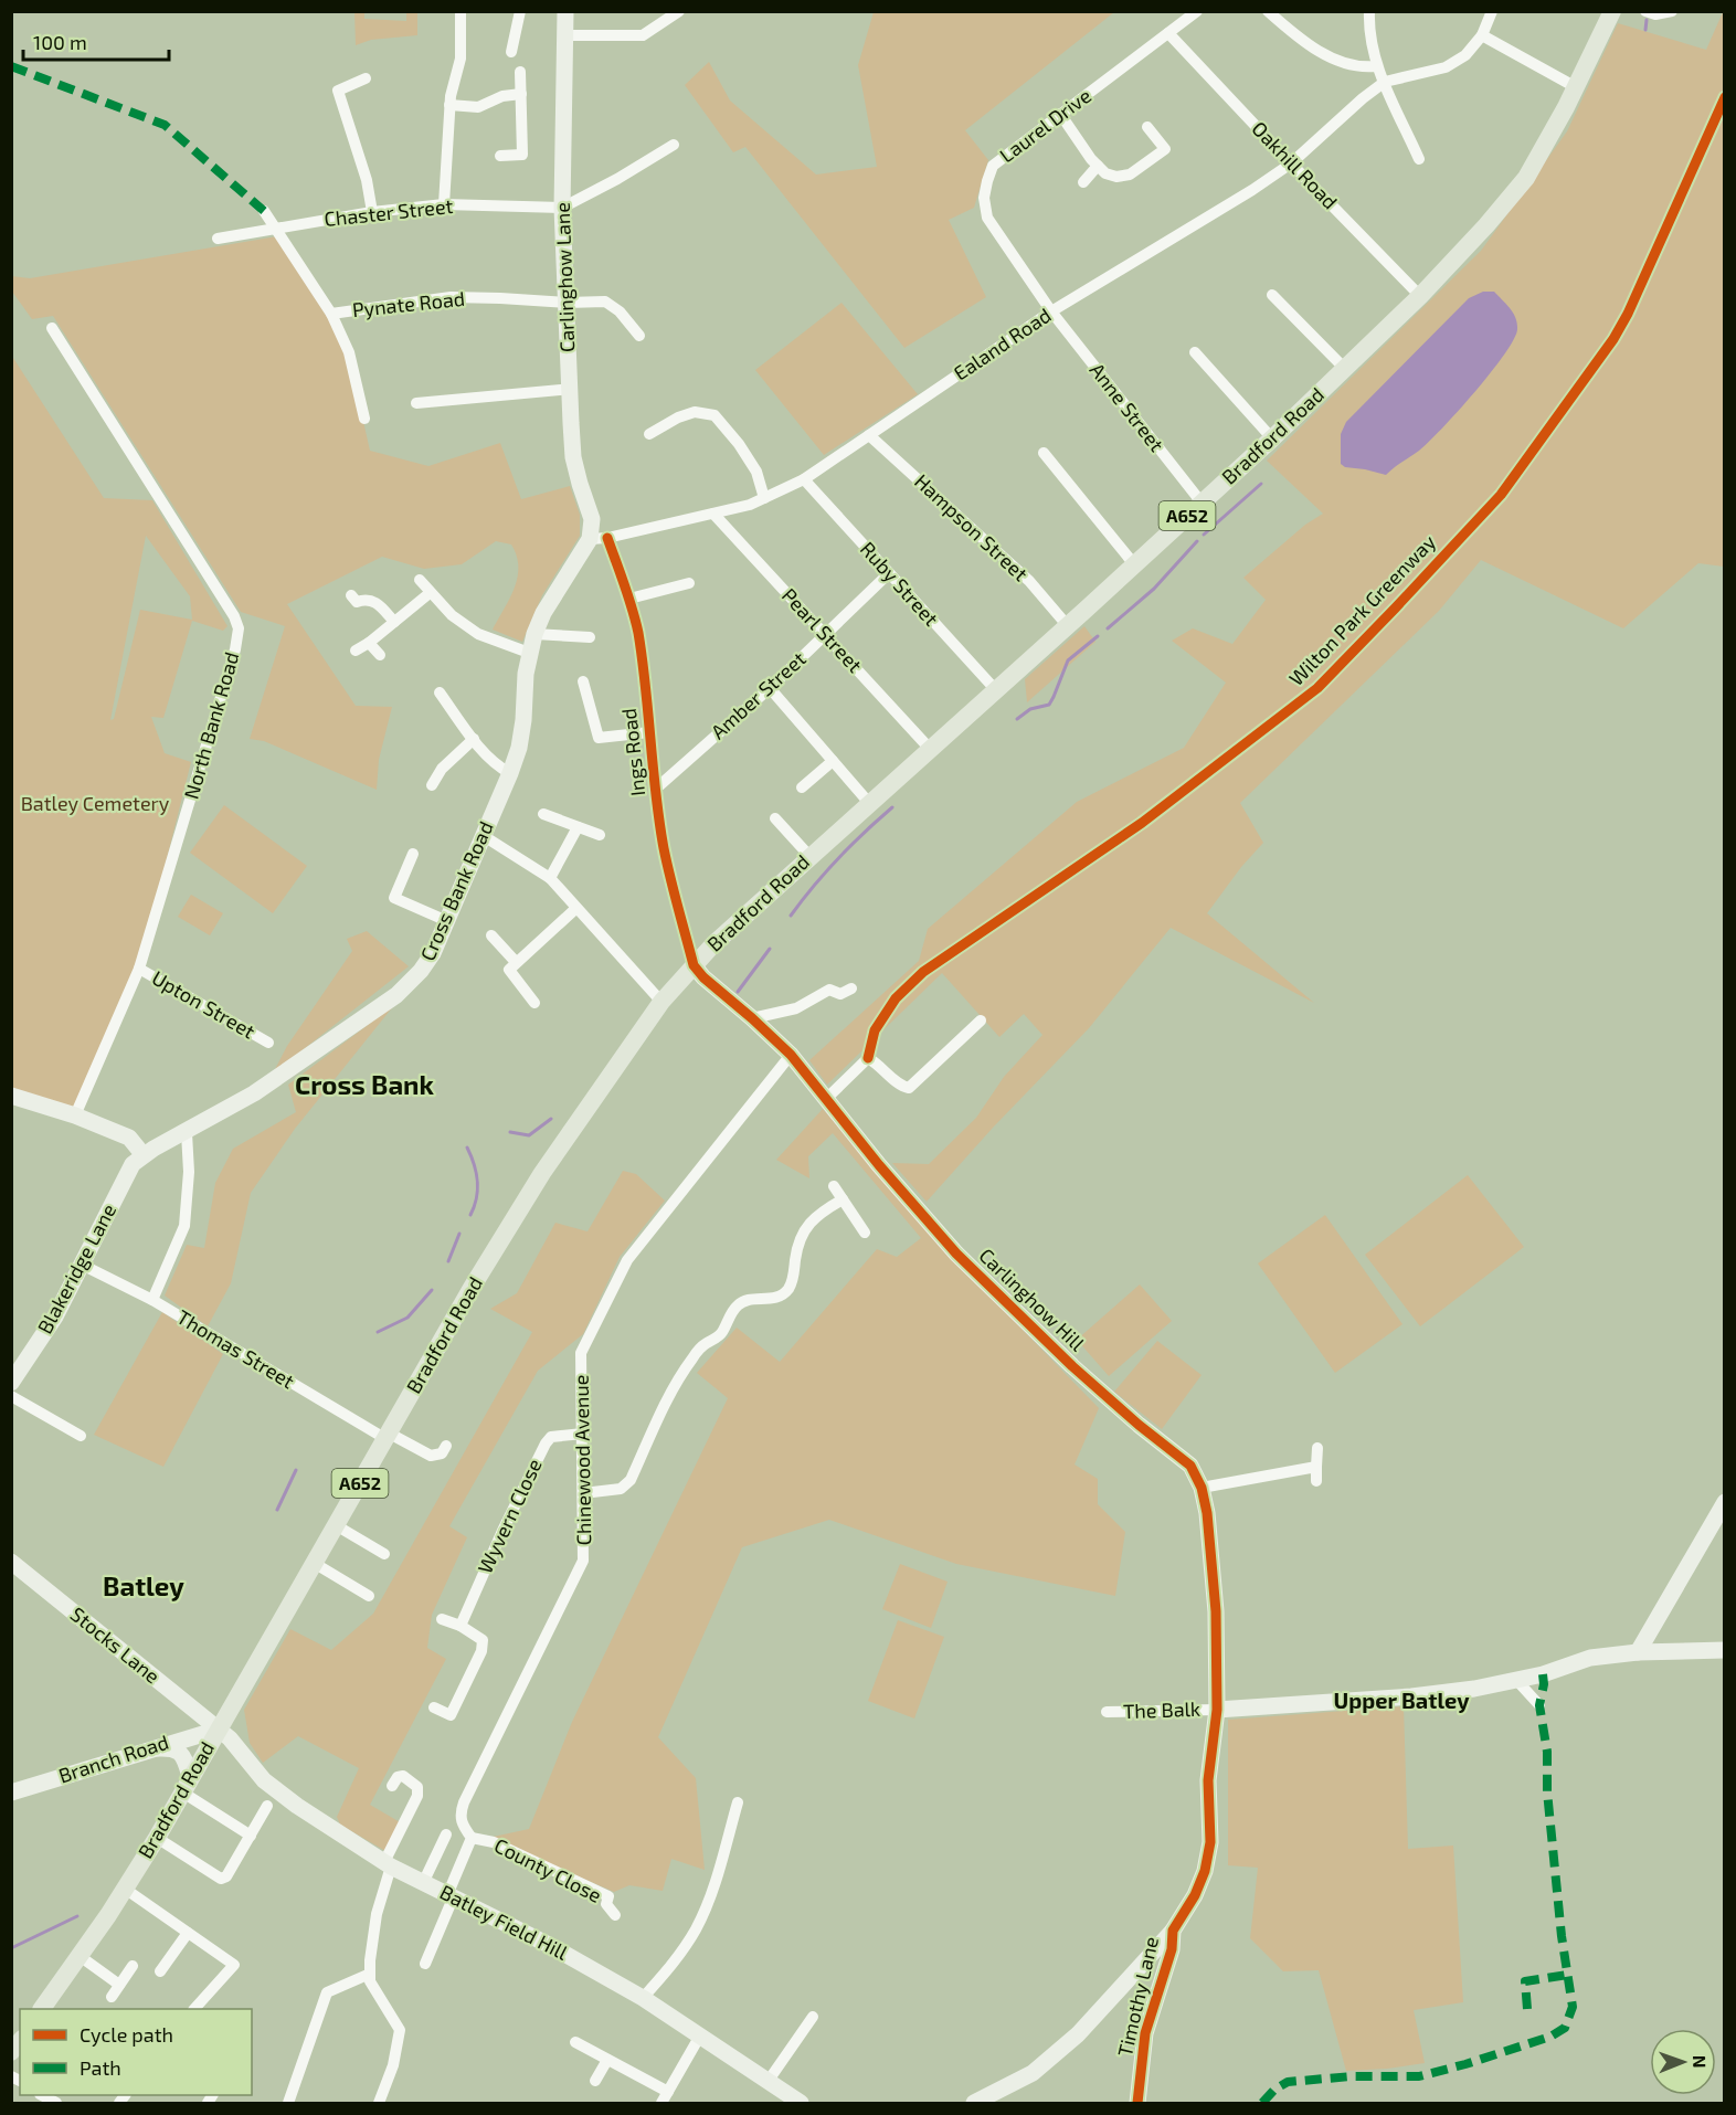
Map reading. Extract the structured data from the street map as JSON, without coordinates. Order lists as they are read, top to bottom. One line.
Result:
{"streets":{"main road":["Bradford Road","A652"],"street":["Laurel Drive","Oakhill Road","Chaster Street","Carlinghow Lane","Pynate Road","Ealand Road","Anne Street","Hampson Street","Ruby Street","Pearl Street","Amber Street","North Bank Road","Ings Road","Cross Bank Road","Upton Street","Blakeridge Lane","Carlinghow Hill","Thomas Street","Chinewood Avenue","Wyvern Close","Stocks Lane","The Balk","Branch Road","County Close","Batley Field Hill","Timothy Lane"],"cycle path":["Wilton Park Greenway"]},"crossings":[["Laurel Drive","Oakhill Road"],["Laurel Drive","Ealand Road"],["Laurel Drive","Anne Street"],["Oakhill Road","Ealand Road"],["Oakhill Road","Bradford Road"],["Chaster Street","Carlinghow Lane"],["Carlinghow Lane","Pynate Road"],["Carlinghow Lane","Ealand Road"],["Carlinghow Lane","Cross Bank Road"],["Ealand Road","Anne Street"],["Ealand Road","Hampson Street"],["Ealand Road","Ruby Street"],["Ealand Road","Pearl Street"],["Ealand Road","Ings Road"],["Ealand Road","Cross Bank Road"],["Anne Street","Bradford Road"],["Bradford Road","Hampson Street"],["Bradford Road","Ruby Street"],["Bradford Road","Pearl Street"],["Bradford Road","Ings Road"],["Bradford Road","Carlinghow Hill"],["Bradford Road","Thomas Street"],["Bradford Road","Stocks Lane"],["Bradford Road","Branch Road"],["Bradford Road","Batley Field Hill"],["Ruby Street","Amber Street"],["Pearl Street","Amber Street"],["Amber Street","Ings Road"],["North Bank Road","Upton Street"],["Ings Road","Carlinghow Hill"],["Cross Bank Road","Blakeridge Lane"],["Blakeridge Lane","Thomas Street"],["Carlinghow Hill","Chinewood Avenue"],["Carlinghow Hill","The Balk"],["Carlinghow Hill","Timothy Lane"],["Chinewood Avenue","Wyvern Close"],["Chinewood Avenue","County Close"],["Stocks Lane","Branch Road"],["Stocks Lane","Batley Field Hill"],["The Balk","Timothy Lane"],["Branch Road","Batley Field Hill"]],"districts":["Cross Bank","Batley","Upper Batley"],"parks":["Batley Cemetery"],"legend":["Cycle path","Path"],"scale_bar":"100 m","north":"right"}
